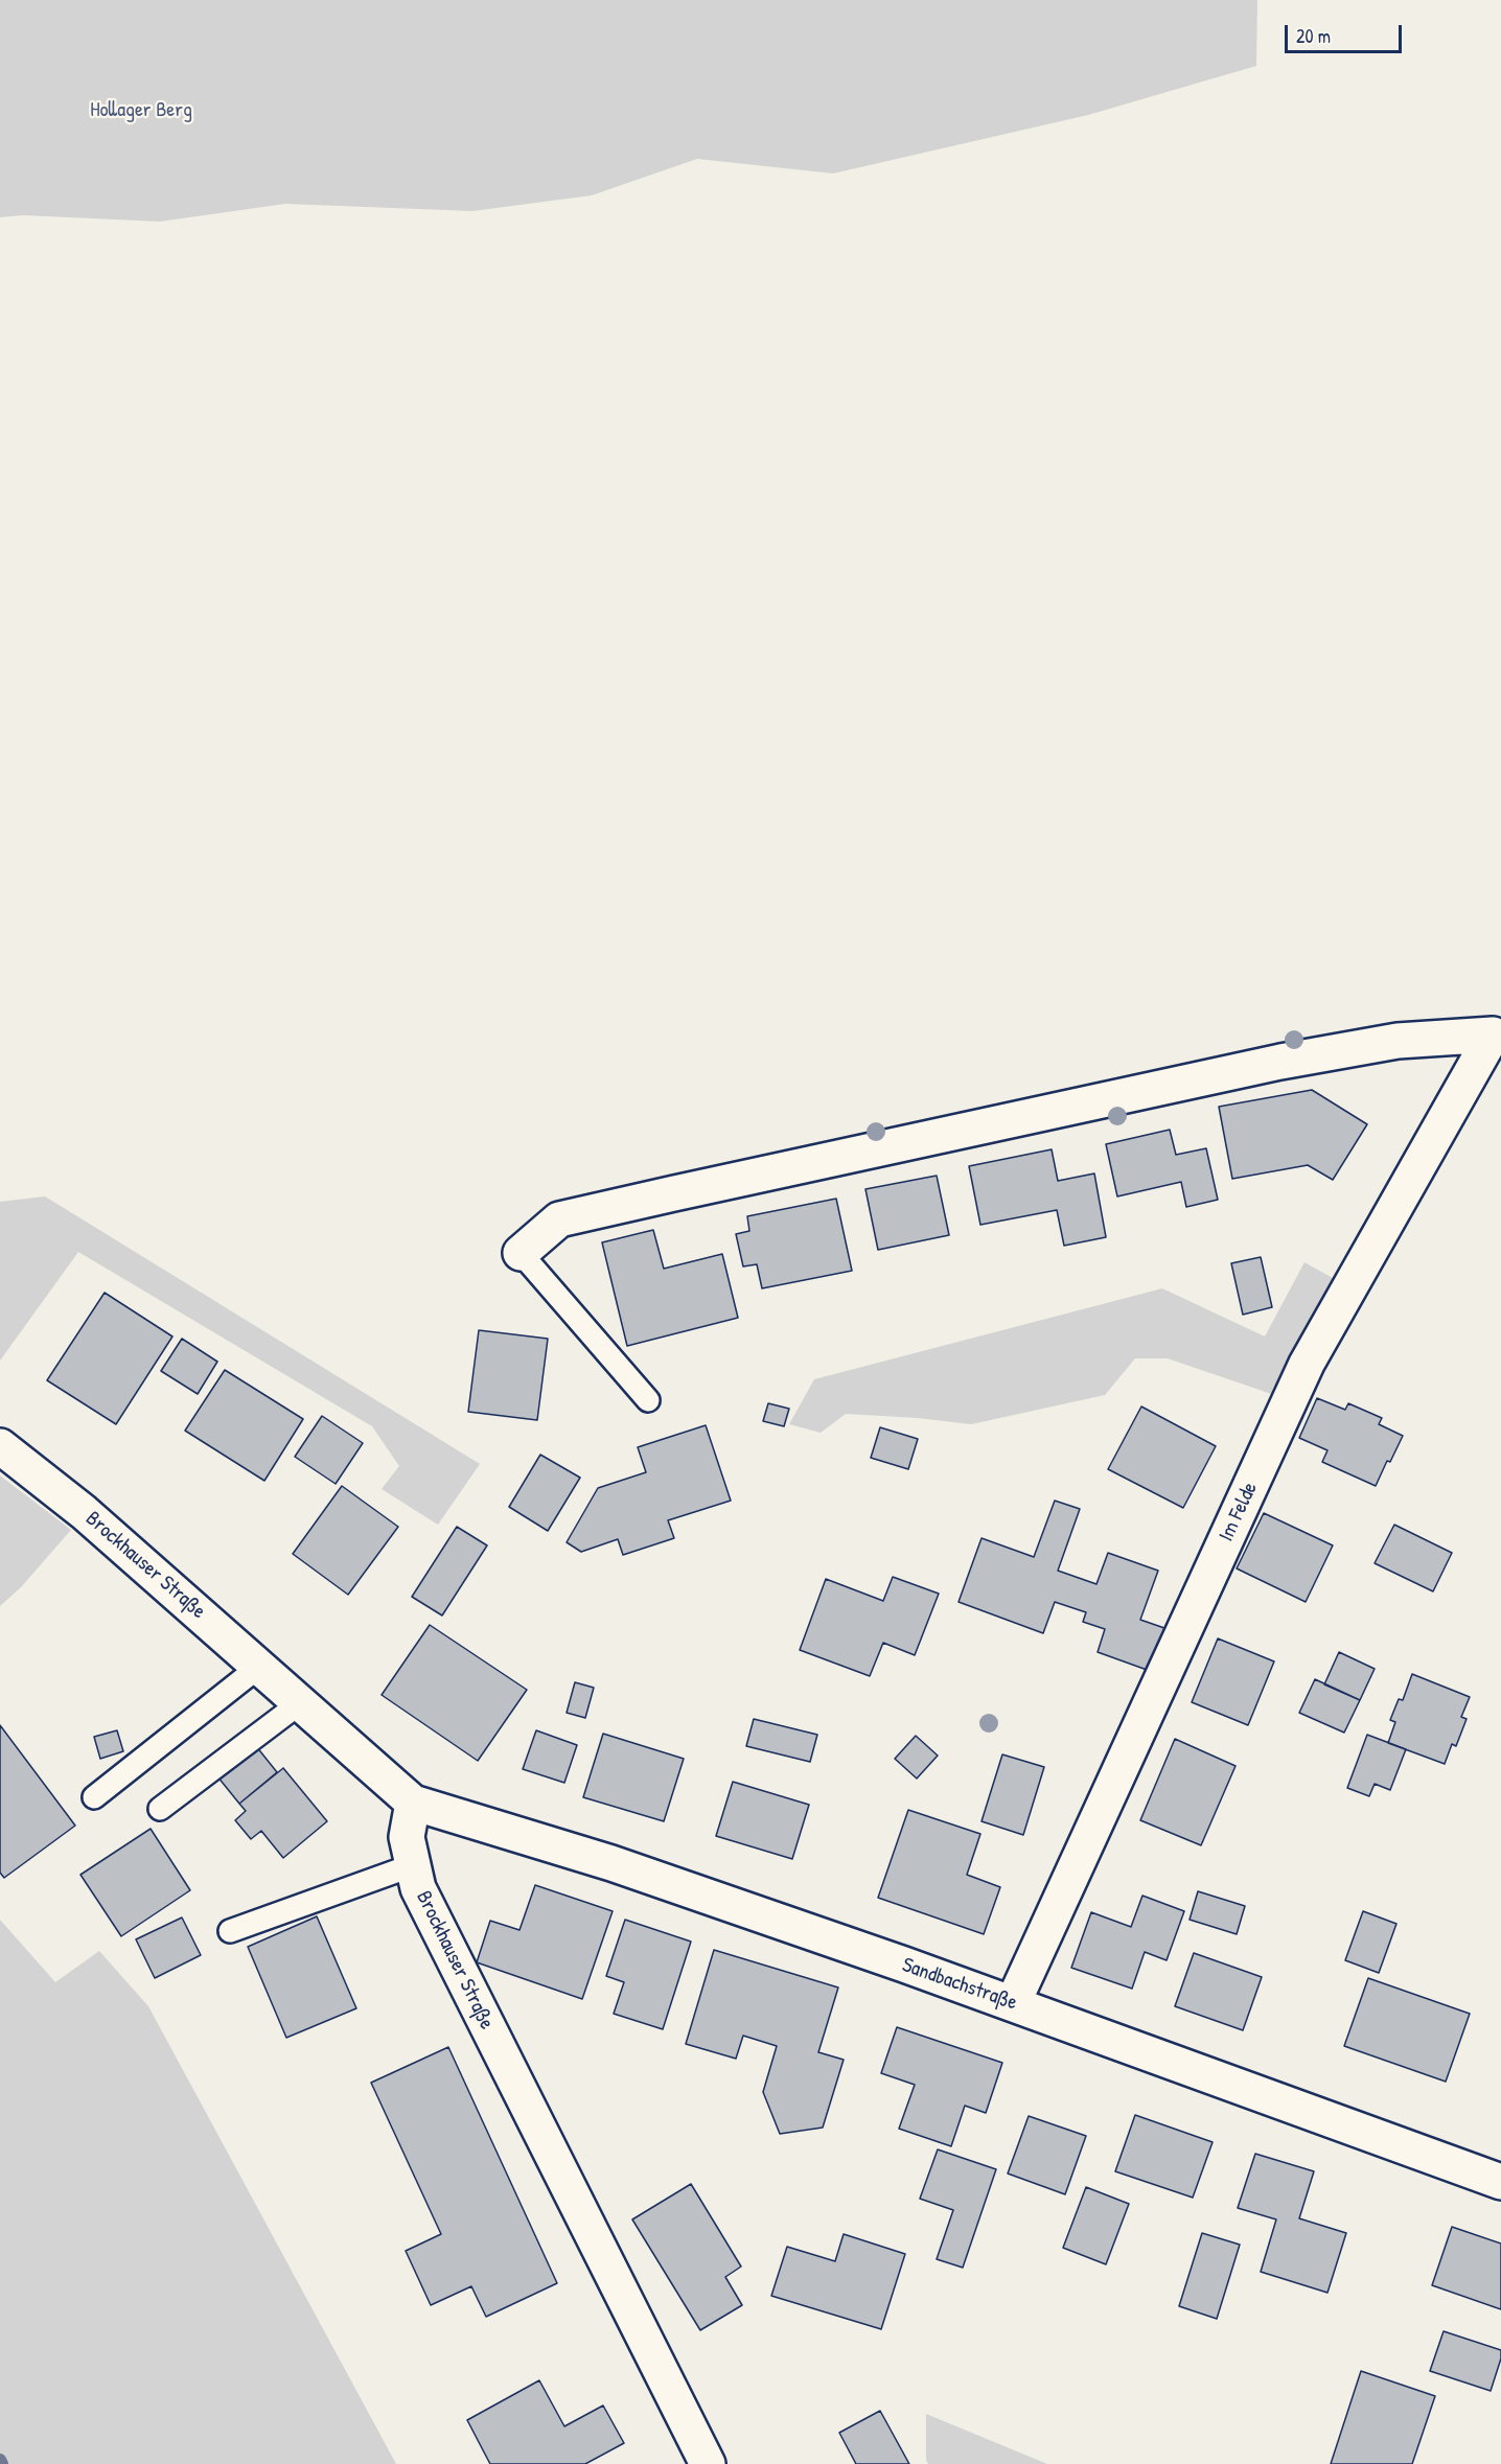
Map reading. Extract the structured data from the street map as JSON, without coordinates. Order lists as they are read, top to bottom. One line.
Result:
{"streets":{"street":["Im Felde","Brockhauser Straße","Sandbachstraße"]},"crossings":[["Im Felde","Sandbachstraße"],["Brockhauser Straße","Sandbachstraße"]],"parks":["Hollager Berg"],"scale_bar":"20 m"}
